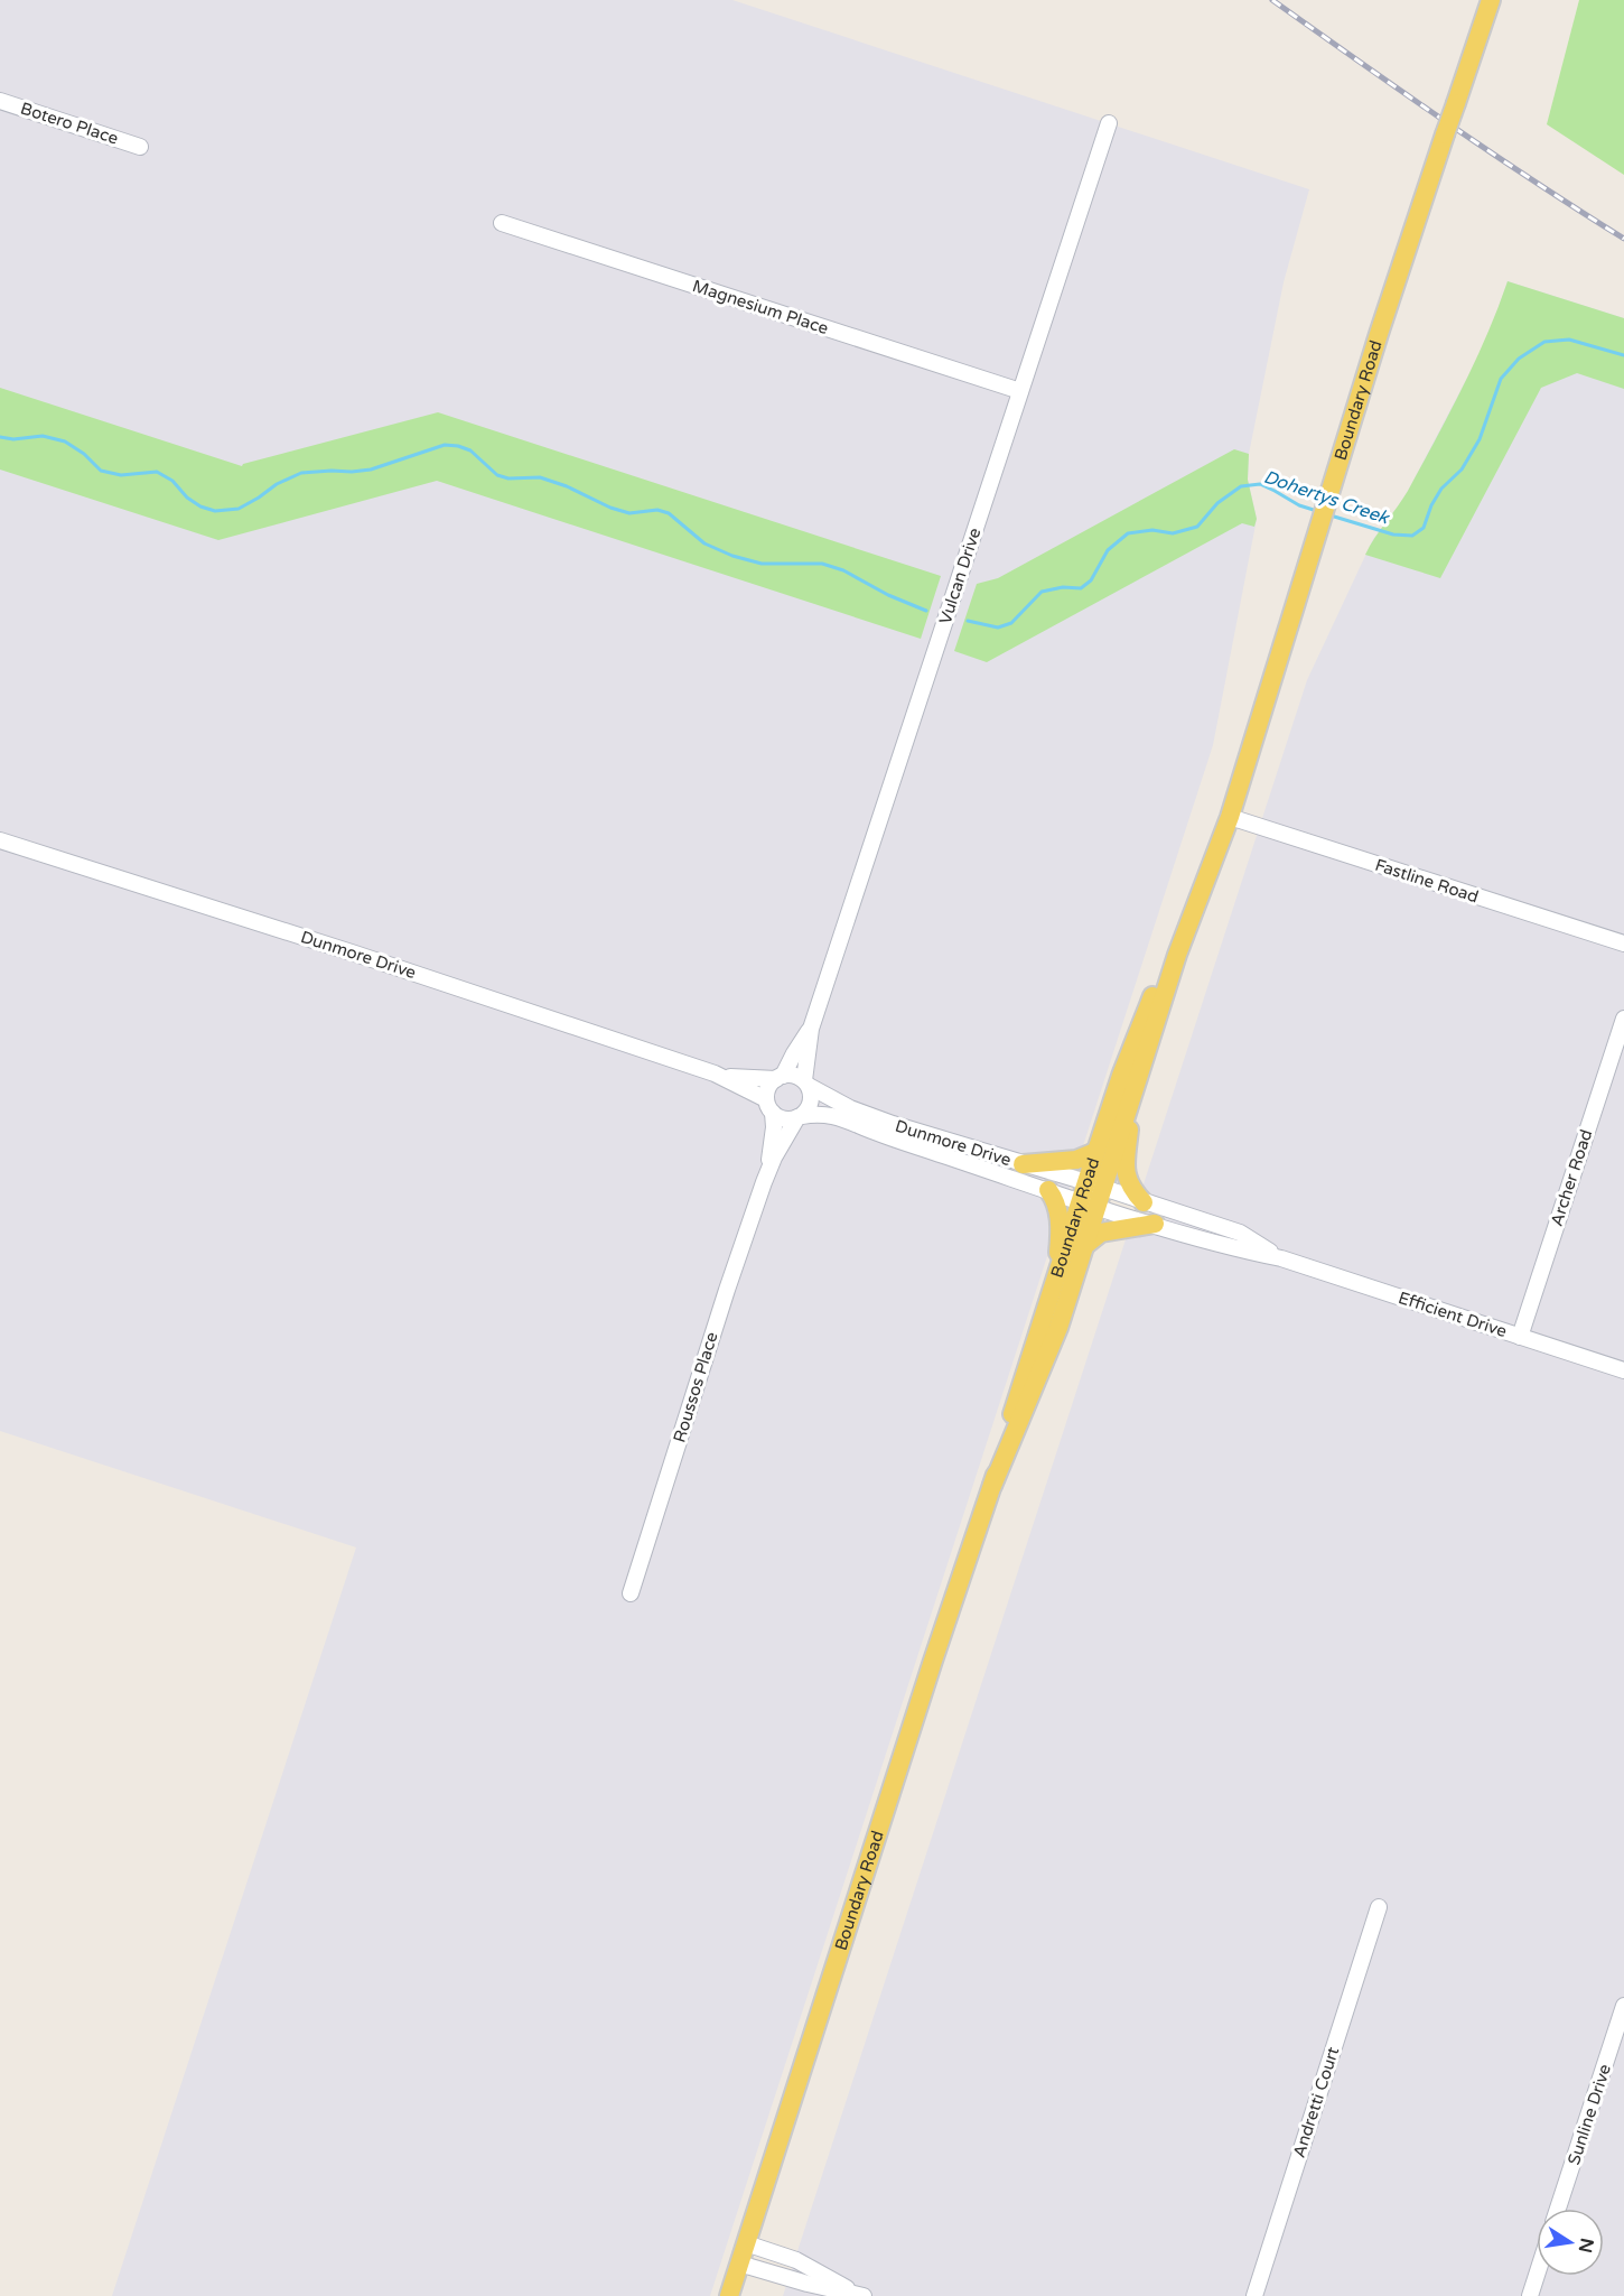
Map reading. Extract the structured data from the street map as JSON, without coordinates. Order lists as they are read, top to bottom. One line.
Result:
{"streets":{"main road":["Boundary Road"],"street":["Botero Place","Magnesium Place","Vulcan Drive","Fastline Road","Dunmore Drive","Archer Road","Efficient Drive","Roussos Place","Andretti Court","Sunline Drive"]},"crossings":[["Magnesium Place","Vulcan Drive"],["Boundary Road","Fastline Road"],["Boundary Road","Dunmore Drive"],["Boundary Road","Efficient Drive"],["Vulcan Drive","Dunmore Drive"],["Vulcan Drive","Roussos Place"],["Dunmore Drive","Efficient Drive"],["Dunmore Drive","Roussos Place"],["Archer Road","Efficient Drive"]],"water":["Dohertys Creek"],"north":"right"}
